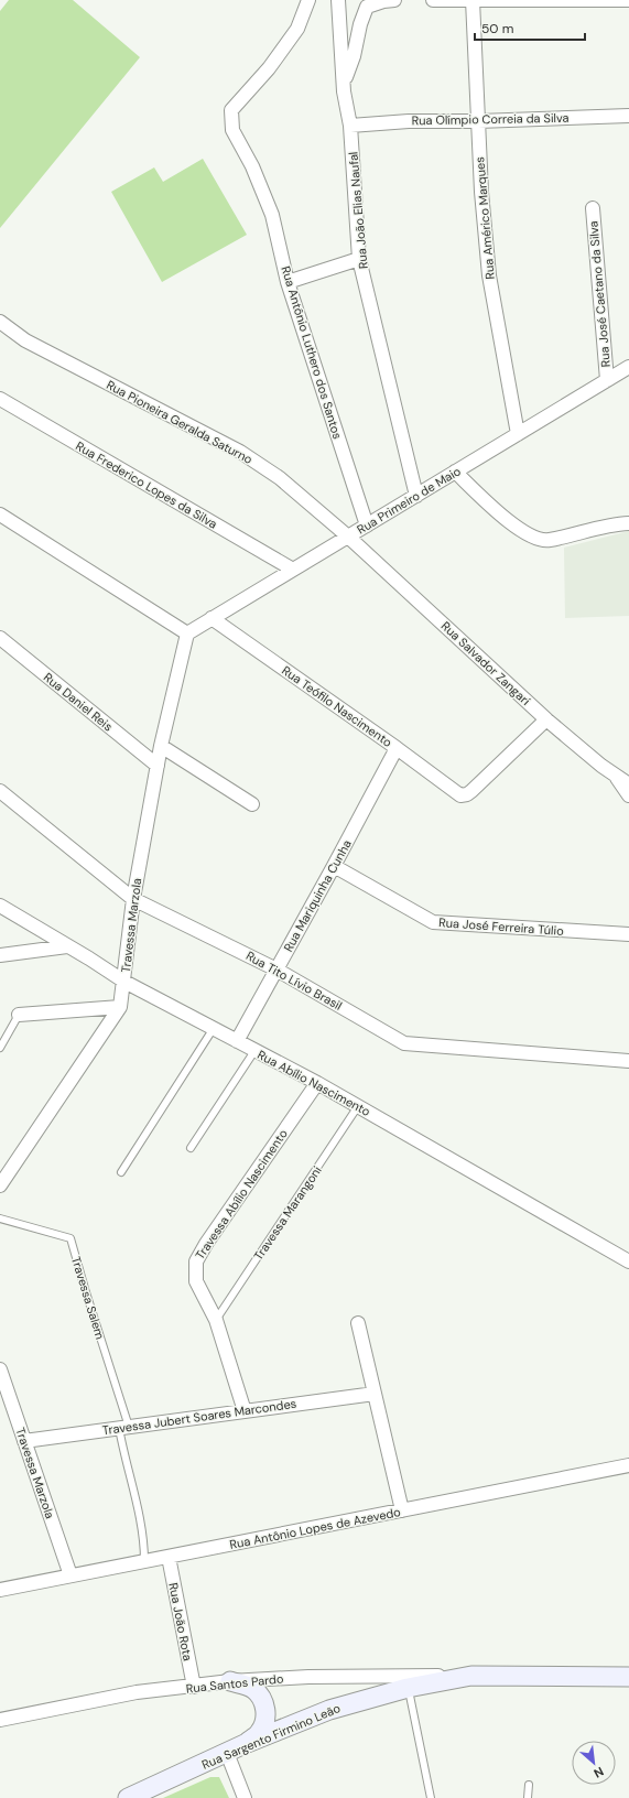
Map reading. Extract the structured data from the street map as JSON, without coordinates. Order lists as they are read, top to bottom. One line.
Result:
{"streets":{"street":["Rua Olímpio Correia da Silva","Rua João Elias Naufal","Rua Américo Marques","Rua José Caetano da Silva","Rua Antônio Luthero dos Santos","Rua Pioneira Geralda Saturno","Rua Frederico Lopes da Silva","Rua Primeiro de Maio","Rua Salvador Zangari","Rua Daniel Reis","Rua Teófilo Nascimento","Rua Mariquinha Cunha","Travessa Marzola","Rua José Ferreira Túlio","Rua Tito Lívio Brasil","Rua Abílio Nascimento","Travessa Abílio Nascimento","Travessa Jubert Soares Marcondes","Rua Antônio Lopes de Azevedo","Rua João Rota","Rua Santos Pardo","Rua Sargento Firmino Leão"],"lane":["Travessa Marangoni","Travessa Salem"]},"crossings":[["Rua Olímpio Correia da Silva","Rua João Elias Naufal"],["Rua Olímpio Correia da Silva","Rua Américo Marques"],["Rua João Elias Naufal","Rua Primeiro de Maio"],["Rua Américo Marques","Rua Primeiro de Maio"],["Rua José Caetano da Silva","Rua Primeiro de Maio"],["Rua Antônio Luthero dos Santos","Rua Primeiro de Maio"],["Rua Pioneira Geralda Saturno","Rua Primeiro de Maio"],["Rua Pioneira Geralda Saturno","Rua Salvador Zangari"],["Rua Frederico Lopes da Silva","Rua Primeiro de Maio"],["Rua Primeiro de Maio","Rua Salvador Zangari"],["Rua Primeiro de Maio","Rua Teófilo Nascimento"],["Rua Primeiro de Maio","Travessa Marzola"],["Rua Salvador Zangari","Rua Teófilo Nascimento"],["Rua Daniel Reis","Travessa Marzola"],["Rua Teófilo Nascimento","Rua Mariquinha Cunha"],["Rua Mariquinha Cunha","Rua José Ferreira Túlio"],["Rua Mariquinha Cunha","Rua Tito Lívio Brasil"],["Rua Mariquinha Cunha","Rua Abílio Nascimento"],["Travessa Marzola","Rua Tito Lívio Brasil"],["Travessa Marzola","Rua Abílio Nascimento"],["Travessa Marzola","Travessa Jubert Soares Marcondes"],["Travessa Marzola","Rua Antônio Lopes de Azevedo"],["Rua Abílio Nascimento","Travessa Abílio Nascimento"],["Rua Abílio Nascimento","Travessa Marangoni"],["Travessa Abílio Nascimento","Travessa Marangoni"],["Travessa Abílio Nascimento","Travessa Jubert Soares Marcondes"],["Travessa Salem","Travessa Jubert Soares Marcondes"],["Rua Antônio Lopes de Azevedo","Rua João Rota"],["Rua João Rota","Rua Santos Pardo"],["Rua Santos Pardo","Rua Sargento Firmino Leão"]],"scale_bar":"50 m","north":"bottom right"}
